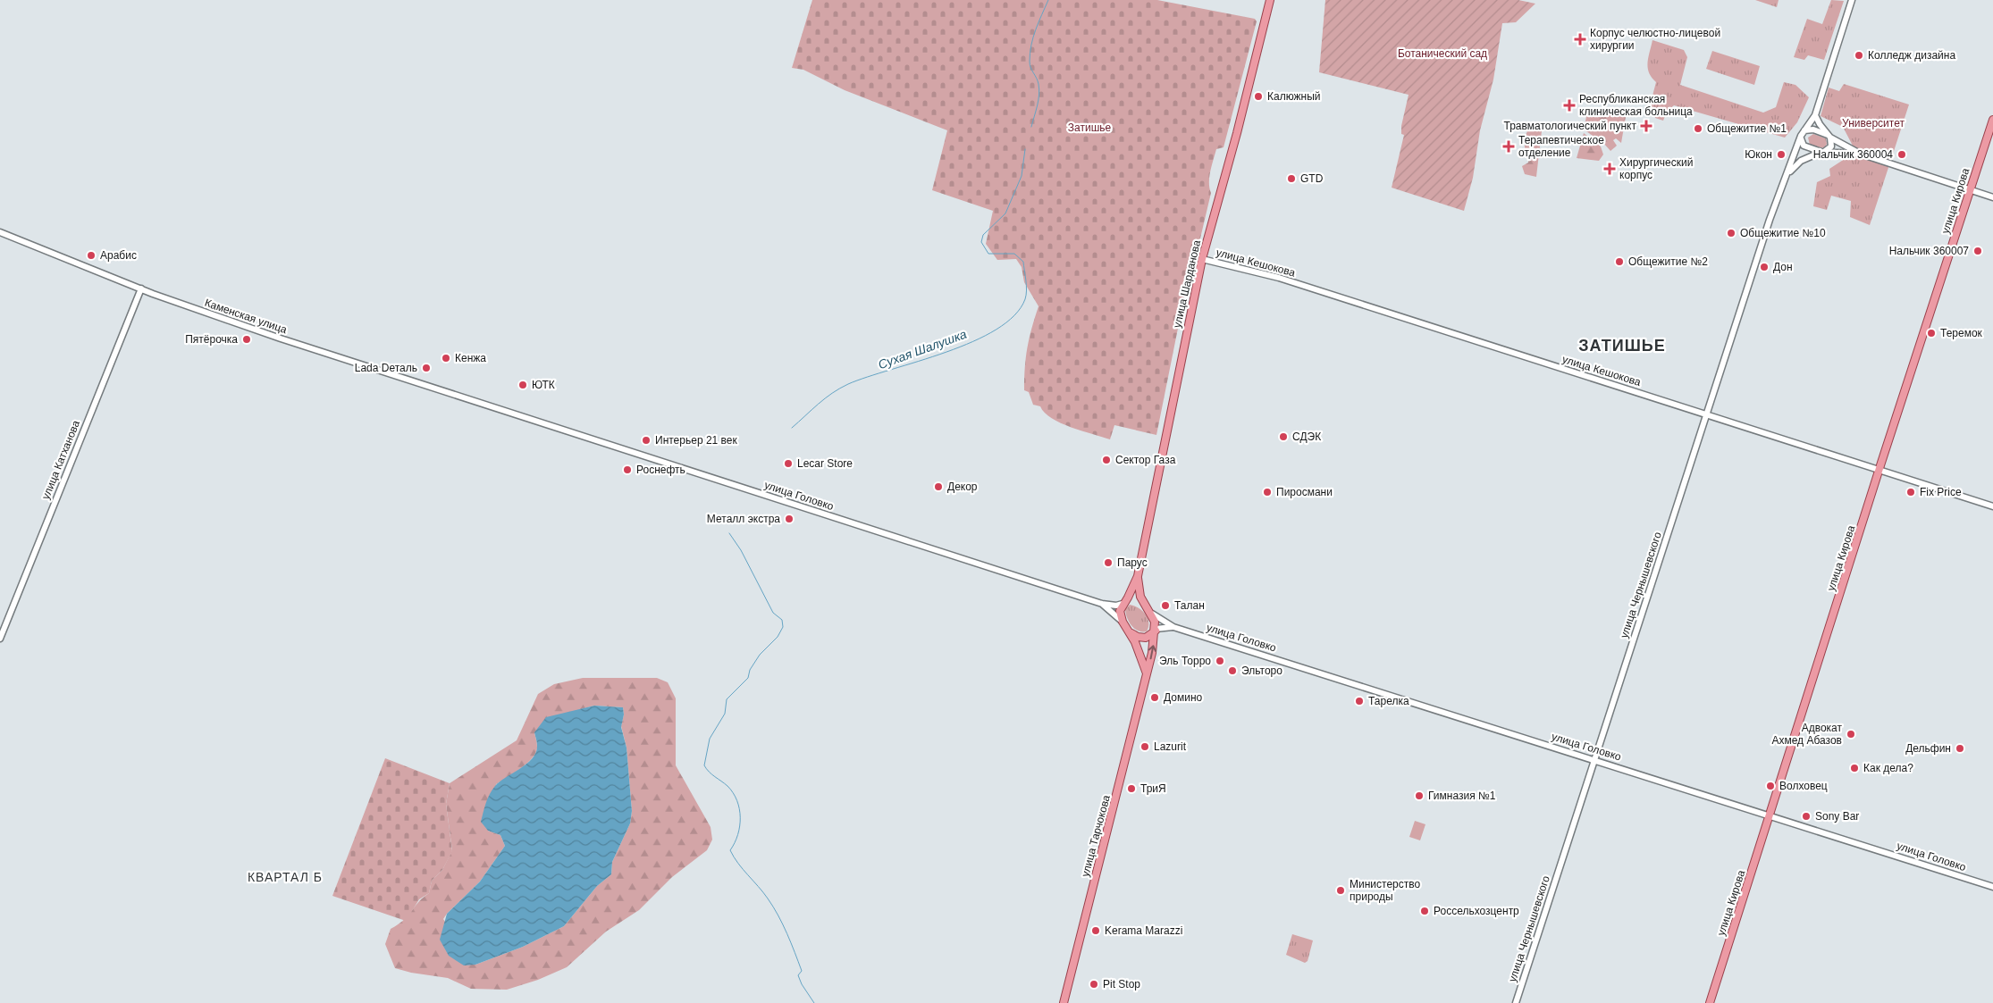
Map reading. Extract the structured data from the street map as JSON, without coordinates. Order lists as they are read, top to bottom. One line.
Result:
{"streets":{"main road":["улица Кирова","улица Шарданова","улица Тарчокова"],"street":["улица Кешокова","Каменская улица","улица Катханова","улица Головко","улица Чернышевского"]},"crossings":[["улица Кирова","улица Кешокова"],["улица Кирова","улица Головко"],["улица Кешокова","улица Шарданова"],["улица Кешокова","улица Чернышевского"],["Каменская улица","улица Катханова"],["Каменская улица","улица Головко"],["улица Головко","улица Чернышевского"]],"districts":["ЗАТИШЬЕ","КВАРТАЛ Б"],"water":["Сухая Шалушка"],"parks":["Ботанический сад","Университет","Затишье"],"places":{"health":["Корпус челюстно-лицевой хирургии","Республиканская клиническая больница","Травматологический пункт","Терапевтическое отделение","Хирургический корпус"],"other":["Колледж дизайна","Калюжный","Общежитие №1","Юкон","Нальчик 360004","GTD","Общежитие №10","Нальчик 360007","Арабис","Общежитие №2","Дон","Теремок","Пятёрочка","Кенжа","Lada Dеталь","ЮТК","СДЭК","Интерьер 21 век","Сектор Газа","Lecar Store","Роснефть","Декор","Пиросмани","Fix Price","Металл экстра","Парус","Талан","Эль Торро","Эльторо","Домино","Тарелка","Адвокат Ахмед Абазов","Lazurit","Дельфин","Как дела?","Волховец","ТриЯ","Гимназия №1","Sony Bar","Министерство природы","Россельхозцентр","Kerama Marazzi","Pit Stop"]}}
